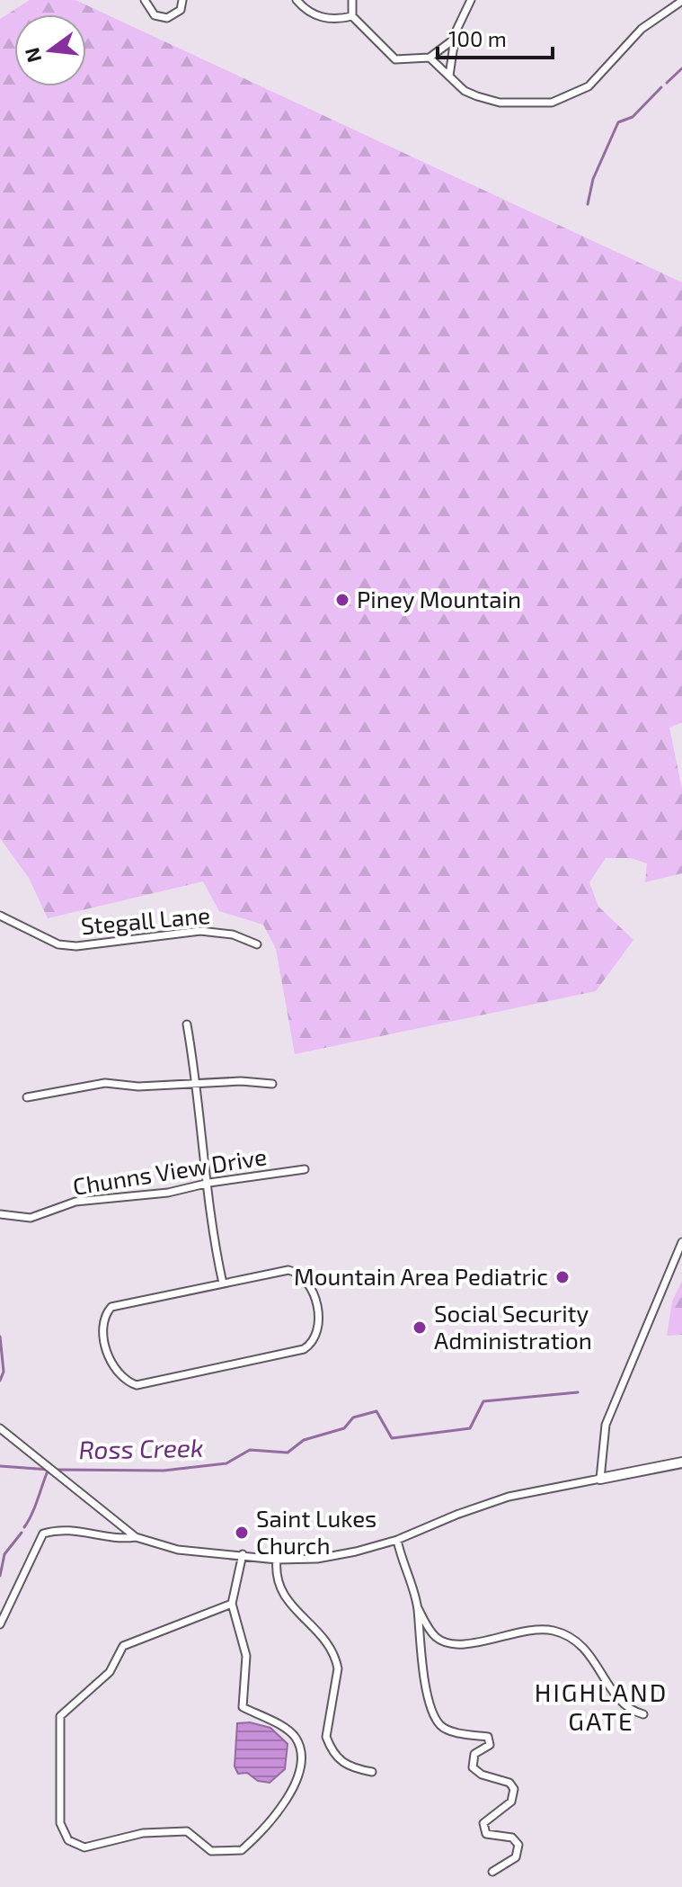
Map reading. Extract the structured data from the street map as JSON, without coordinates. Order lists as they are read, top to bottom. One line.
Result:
{"streets":{"street":["Stegall Lane","Chunns View Drive"]},"districts":["HIGHLAND GATE"],"water":["Ross Creek"],"places":["Piney Mountain","Mountain Area Pediatric","Social Security Administration","Saint Lukes Church"],"scale_bar":"100 m","north":"left"}
